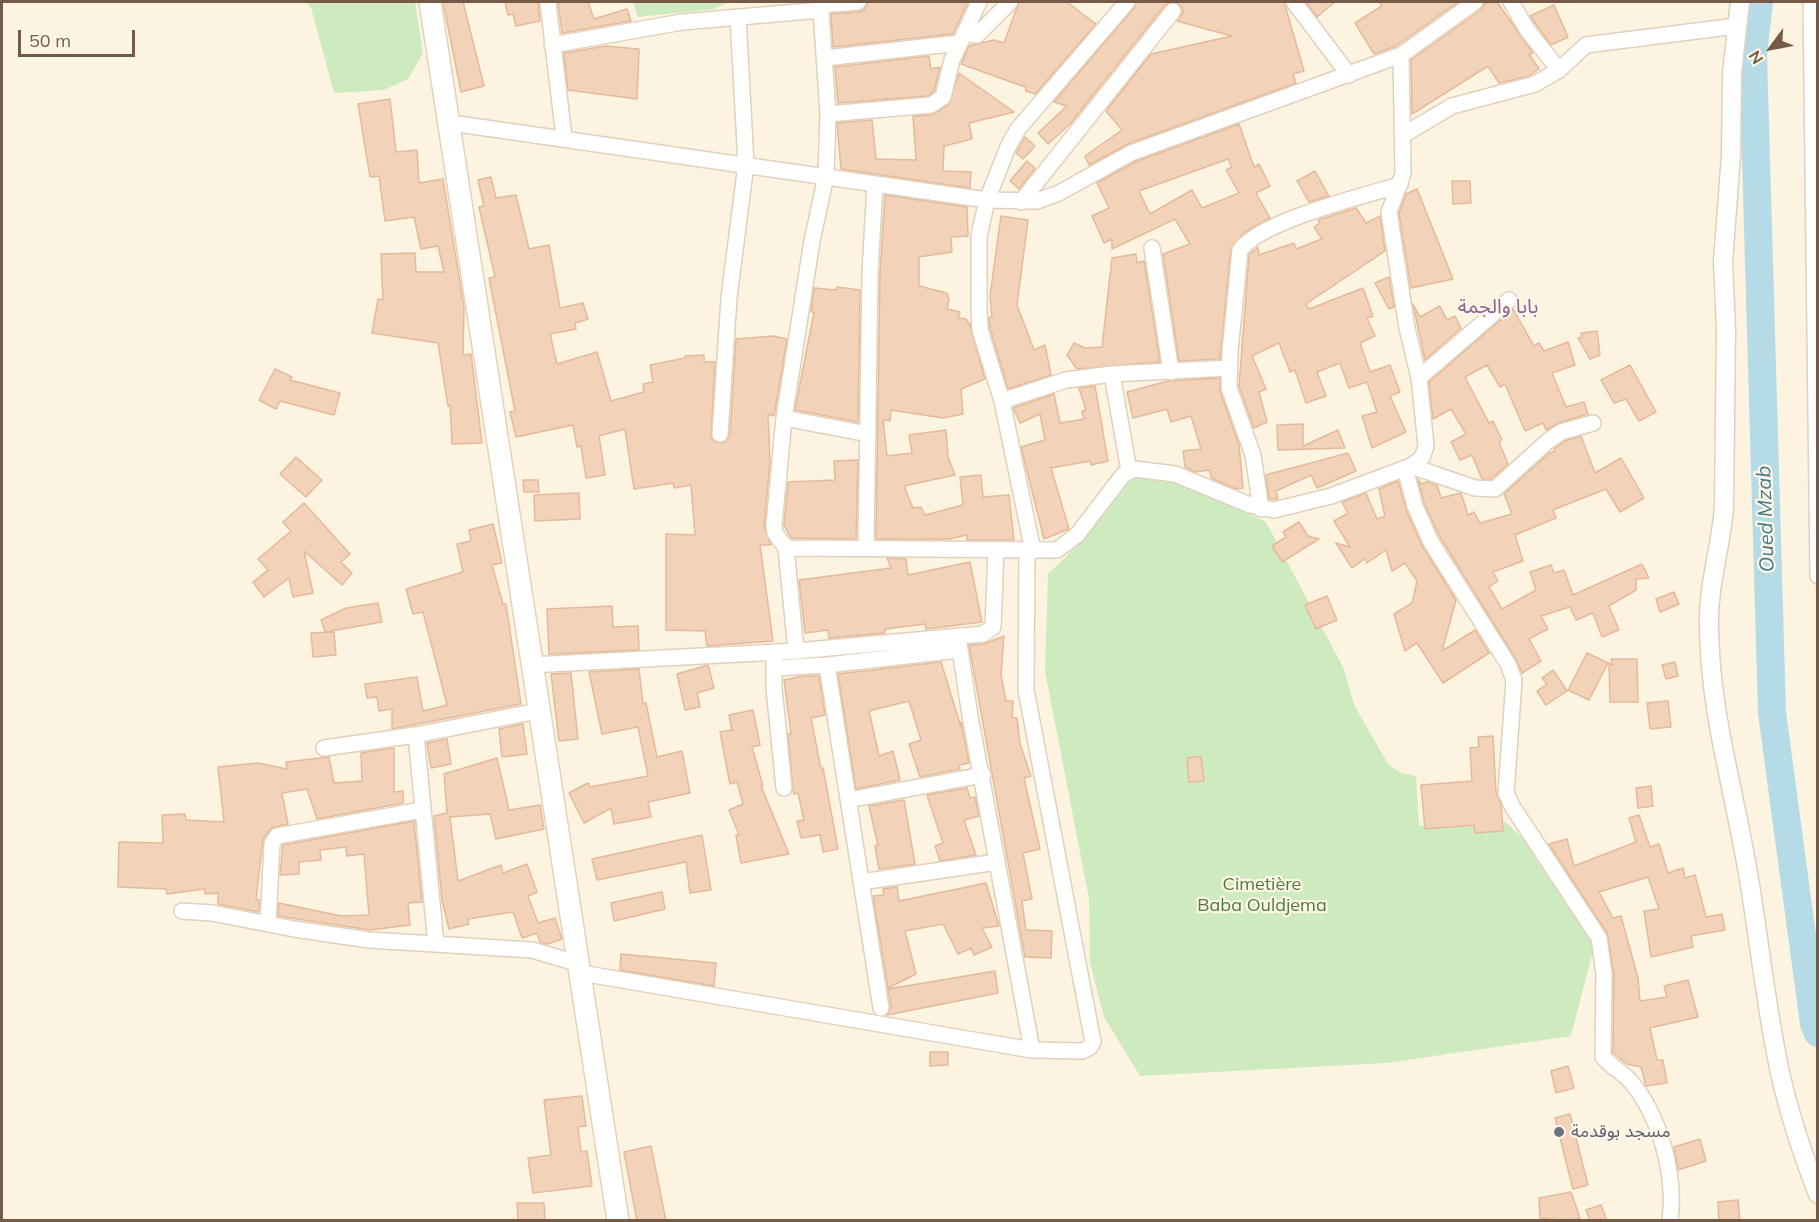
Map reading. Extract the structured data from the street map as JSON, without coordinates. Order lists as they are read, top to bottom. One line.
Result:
{"districts":["بابا والجمة"],"water":["Oued Mzab"],"parks":["Cimetière Baba Ouldjema"],"places":["مسجد بوقدمة"],"scale_bar":"50 m","north":"bottom left"}
